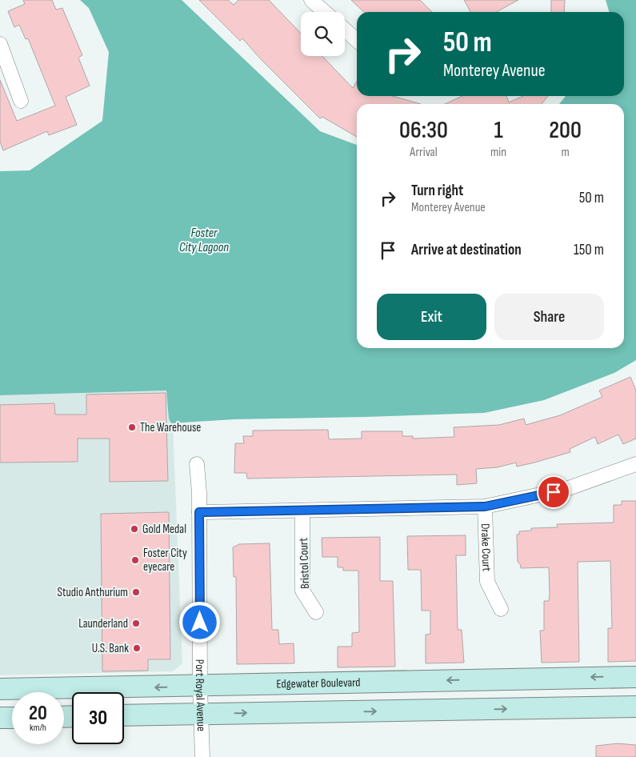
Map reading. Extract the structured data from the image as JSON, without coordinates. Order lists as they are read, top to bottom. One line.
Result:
{"streets":{"street":["Drake Court","Bristol Court","Edgewater Boulevard","Port Royal Avenue"]},"crossings":[["Edgewater Boulevard","Port Royal Avenue"]],"water":["Foster City Lagoon"],"places":["The Warehouse","Gold Medal","Foster City eyecare","Studio Anthurium","Launderland","U.S. Bank"],"page":{"turn":["50 m","Monterey Avenue"],"eta":["06:30","Arrival","1","min","200","m"],"list":[{"name":"Turn right","note":"Monterey Avenue","value":"50 m"},{"name":"Arrive at destination","value":"150 m"}],"buttons":["Exit","Share"],"speed":"20 km/h","limit":"30"}}
